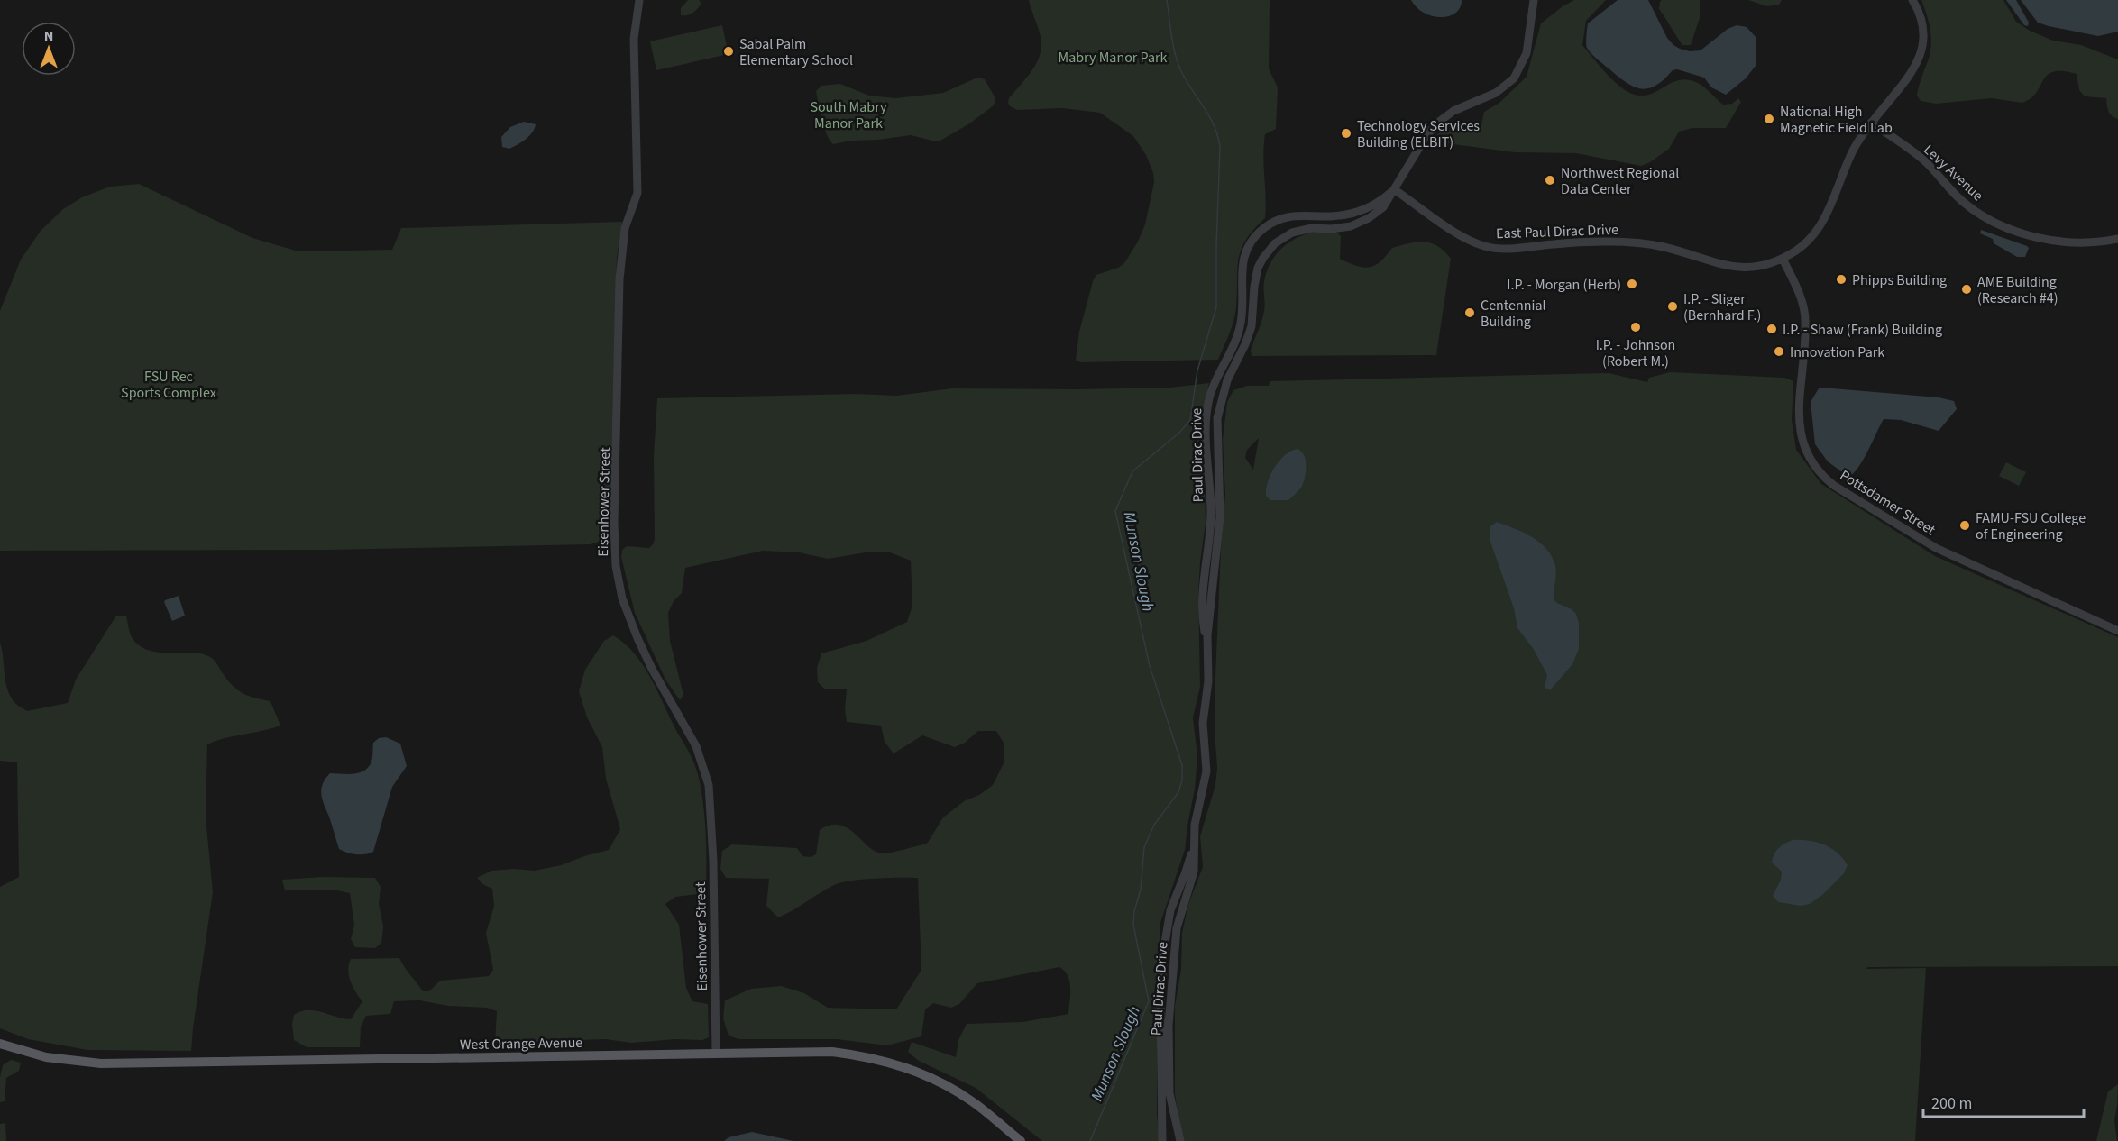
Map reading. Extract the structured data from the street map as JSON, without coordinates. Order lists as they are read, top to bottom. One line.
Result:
{"streets":{"main road":["West Orange Avenue"],"street":["Levy Avenue","East Paul Dirac Drive","Paul Dirac Drive","Eisenhower Street","Pottsdamer Street"]},"crossings":[["Levy Avenue","East Paul Dirac Drive"],["East Paul Dirac Drive","Paul Dirac Drive"],["East Paul Dirac Drive","Pottsdamer Street"],["Eisenhower Street","West Orange Avenue"]],"water":["Munson Slough"],"parks":["Mabry Manor Park","South Mabry Manor Park","FSU Rec Sports Complex"],"places":["Sabal Palm Elementary School","National High Magnetic Field Lab","Technology Services Building (ELBIT)","Northwest Regional Data Center","Phipps Building","I.P. - Morgan (Herb)","AME Building (Research #4)","I.P. - Sliger (Bernhard F.)","Centennial Building","I.P. - Johnson (Robert M.)","I.P. - Shaw (Frank) Building","Innovation Park","FAMU-FSU College of Engineering"],"scale_bar":"200 m","north":"top"}
